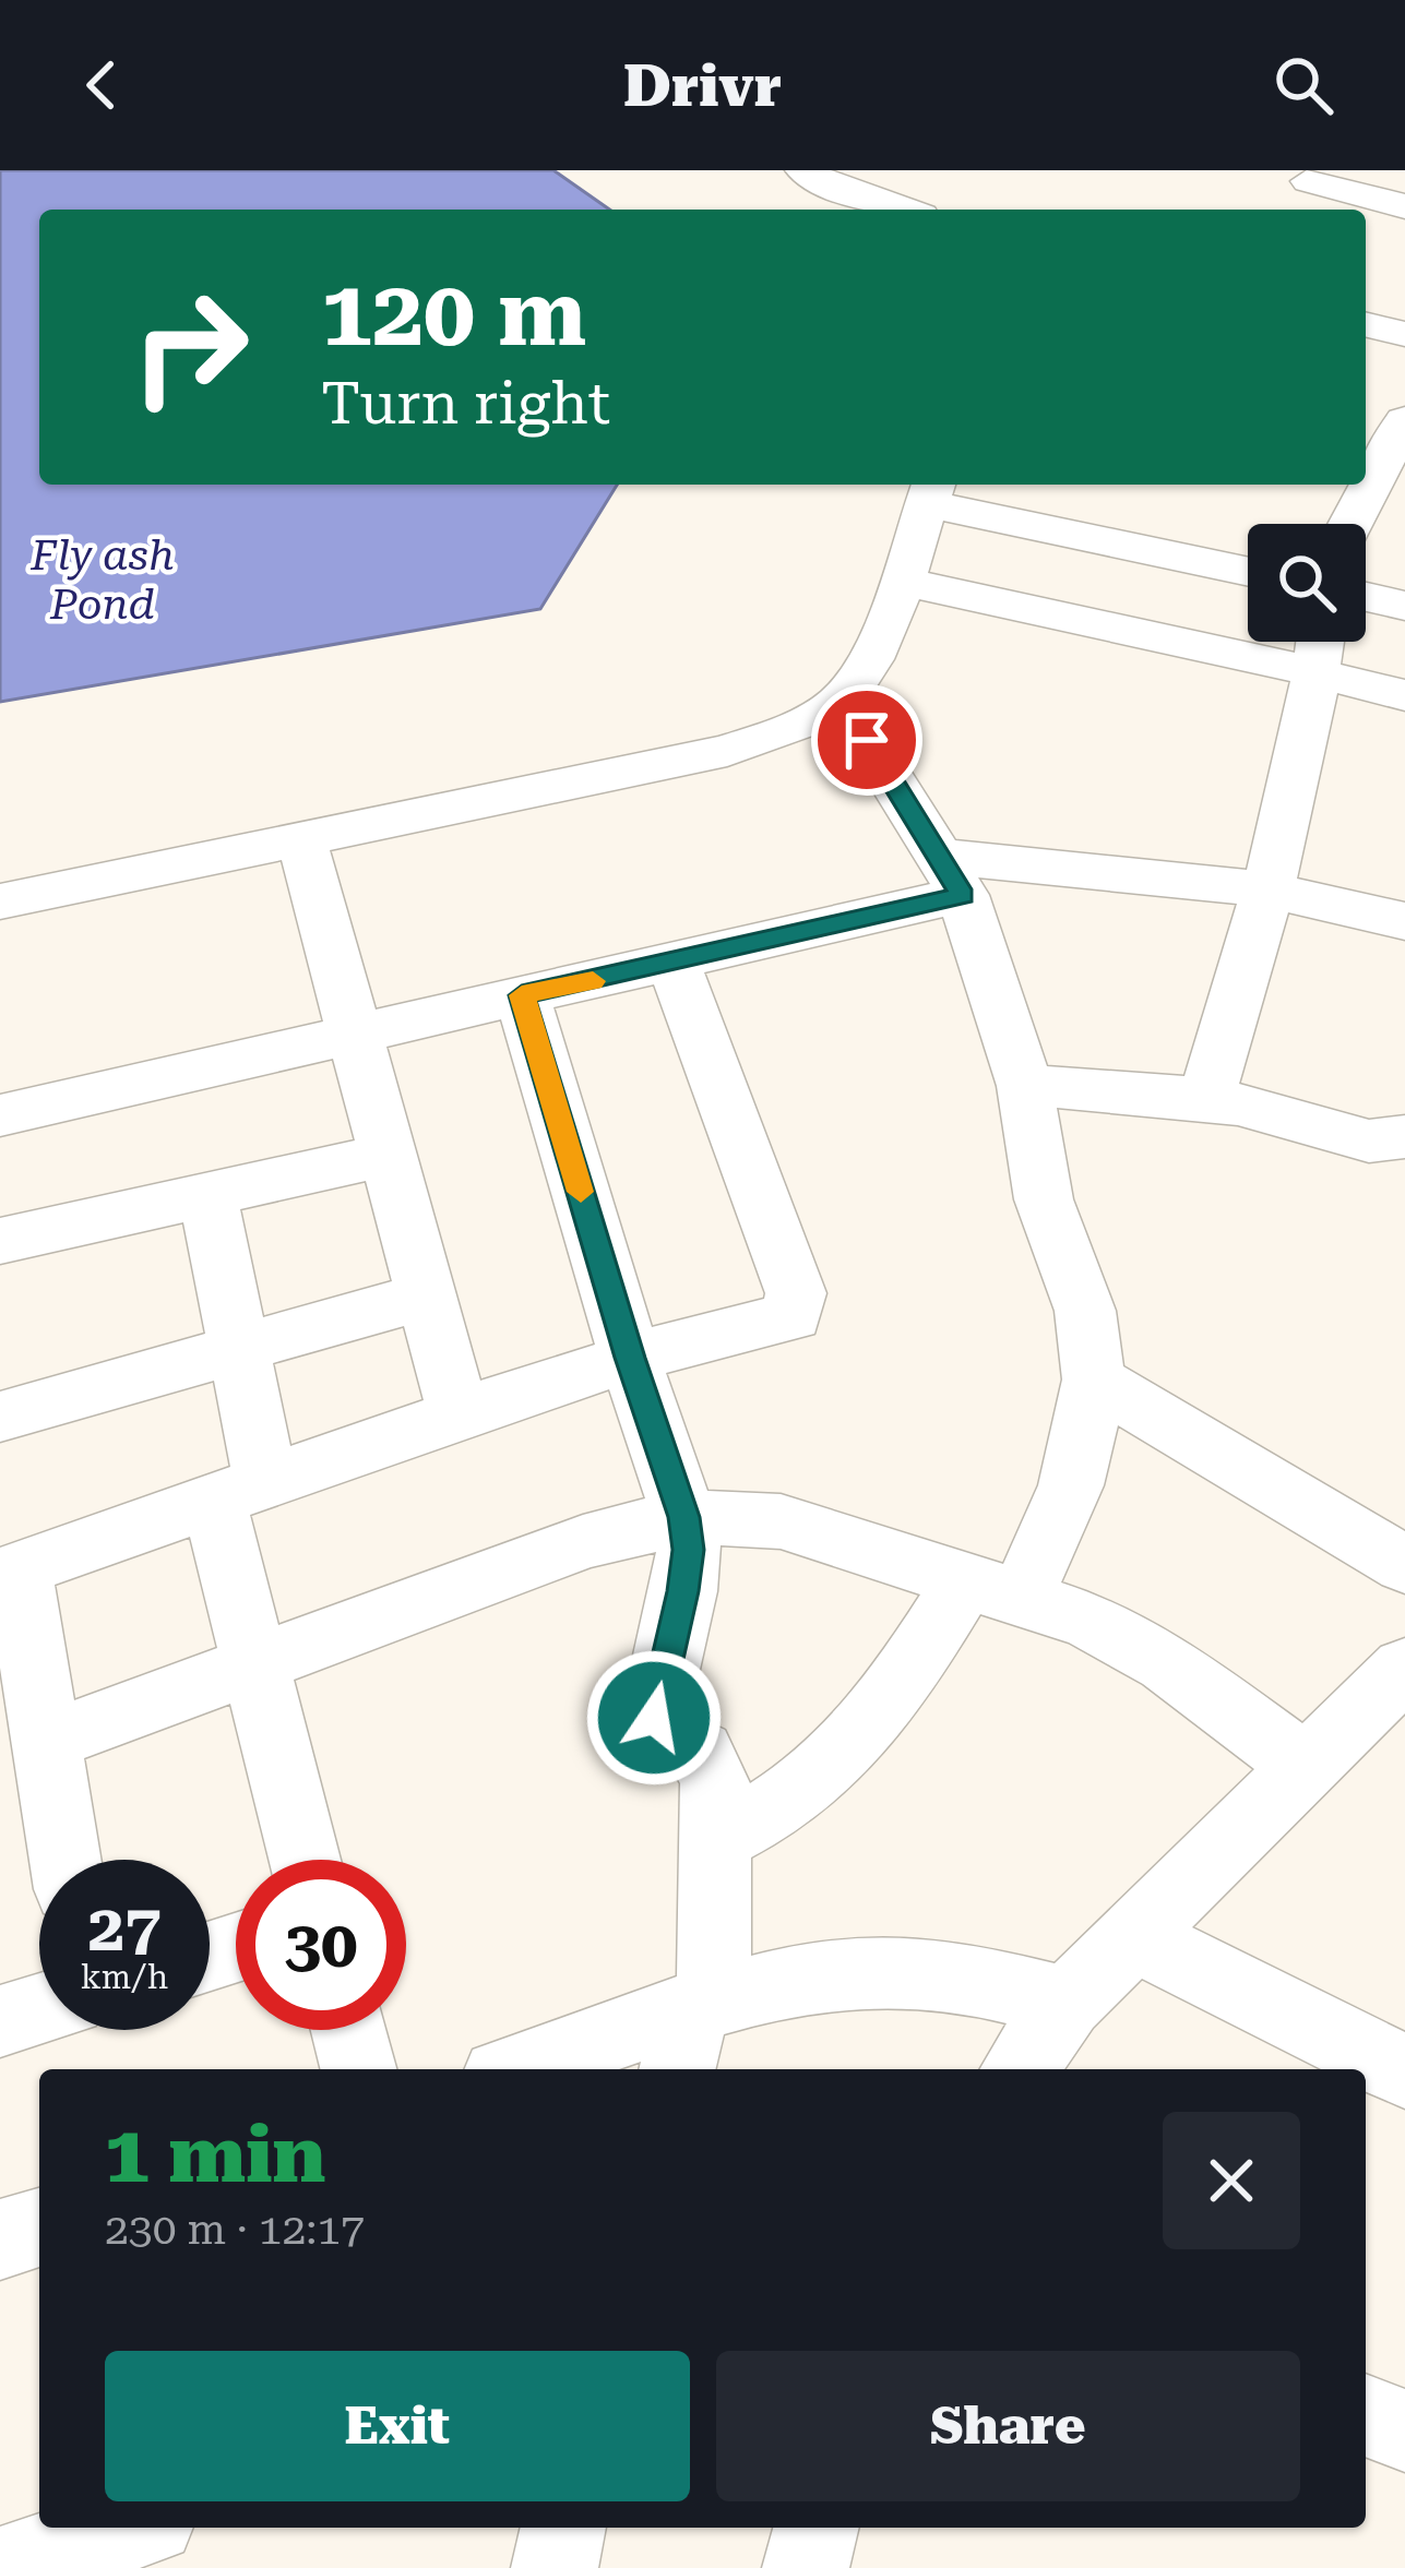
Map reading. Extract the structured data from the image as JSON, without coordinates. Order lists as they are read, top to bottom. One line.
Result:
{"water":["Fly ash Pond"],"page":{"header":"Drivr","turn":["120 m","Turn right"],"speed":"27 km/h","limit":"30","heading":["1 min","230 m · 12:17"],"buttons":["Exit","Share"]}}
